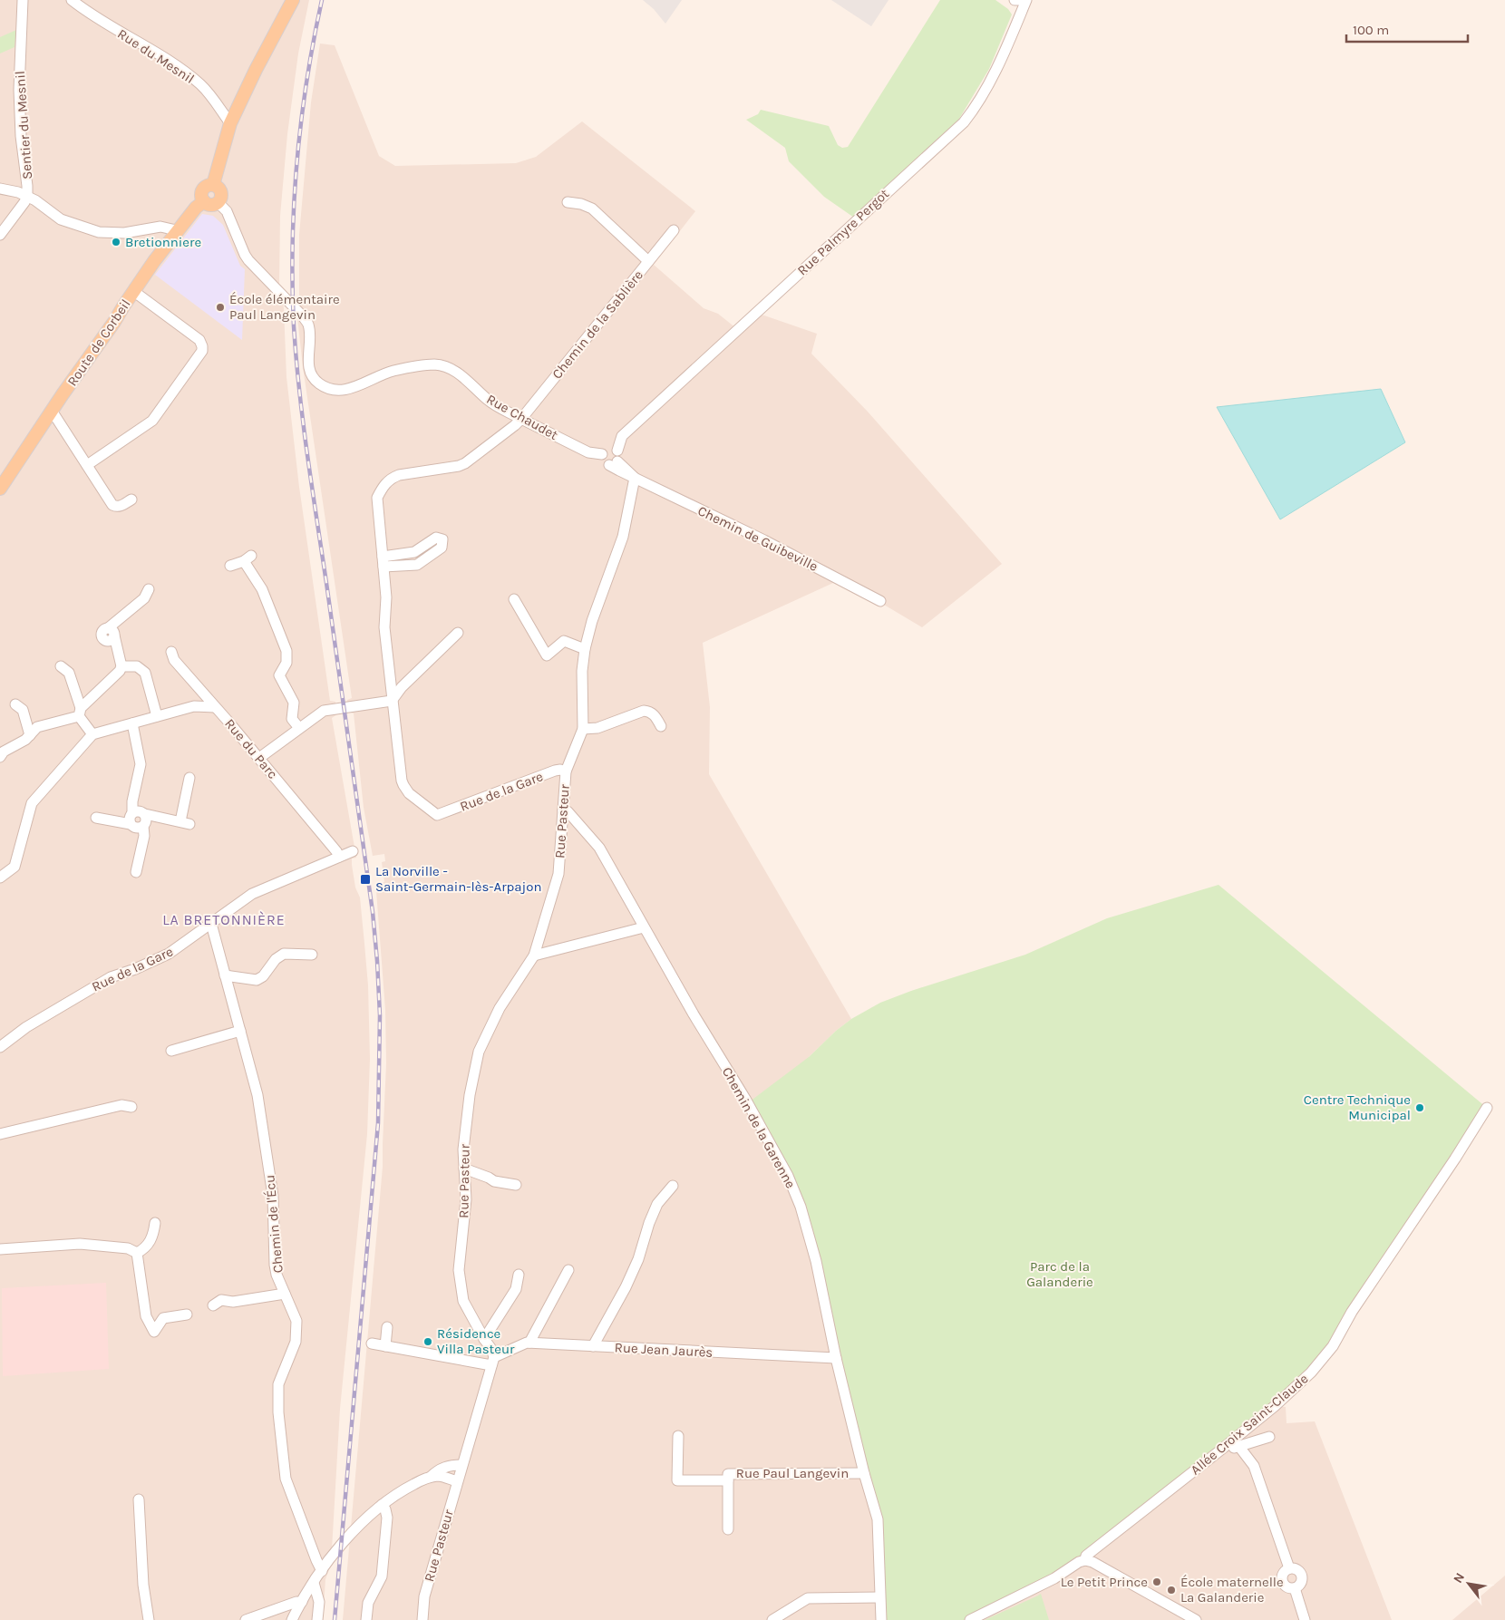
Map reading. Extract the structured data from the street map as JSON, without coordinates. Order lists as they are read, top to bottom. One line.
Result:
{"streets":{"main road":["Route de Corbeil"],"street":["Rue du Mesnil","Sentier du Mesnil","Rue Palmyre Pergot","Chemin de la Sablière","Rue Chaudet","Chemin de Guibeville","Rue du Parc","Rue de la Gare","Rue Pasteur","Chemin de la Garenne","Chemin de l'Écu","Rue Jean Jaurès","Allée Croix Saint-Claude","Rue Paul Langevin"]},"crossings":[["Rue Palmyre Pergot","Rue Chaudet"],["Chemin de la Sablière","Rue Chaudet"],["Chemin de la Sablière","Rue de la Gare"],["Route de Corbeil","Rue Chaudet"],["Rue du Parc","Rue de la Gare"],["Rue de la Gare","Rue Pasteur"],["Rue de la Gare","Chemin de l'Écu"],["Rue Pasteur","Chemin de la Garenne"],["Rue Pasteur","Rue Jean Jaurès"],["Chemin de la Garenne","Rue Jean Jaurès"],["Chemin de la Garenne","Rue Paul Langevin"]],"districts":["LA BRETONNIÈRE"],"parks":["Parc de la Galanderie"],"places":{"other":["Bretionniere","École élémentaire Paul Langevin","Centre Technique Municipal","Résidence Villa Pasteur","Le Petit Prince","École maternelle La Galanderie"],"transit":["La Norville - Saint-Germain-lès-Arpajon"]},"scale_bar":"100 m","north":"top left"}
